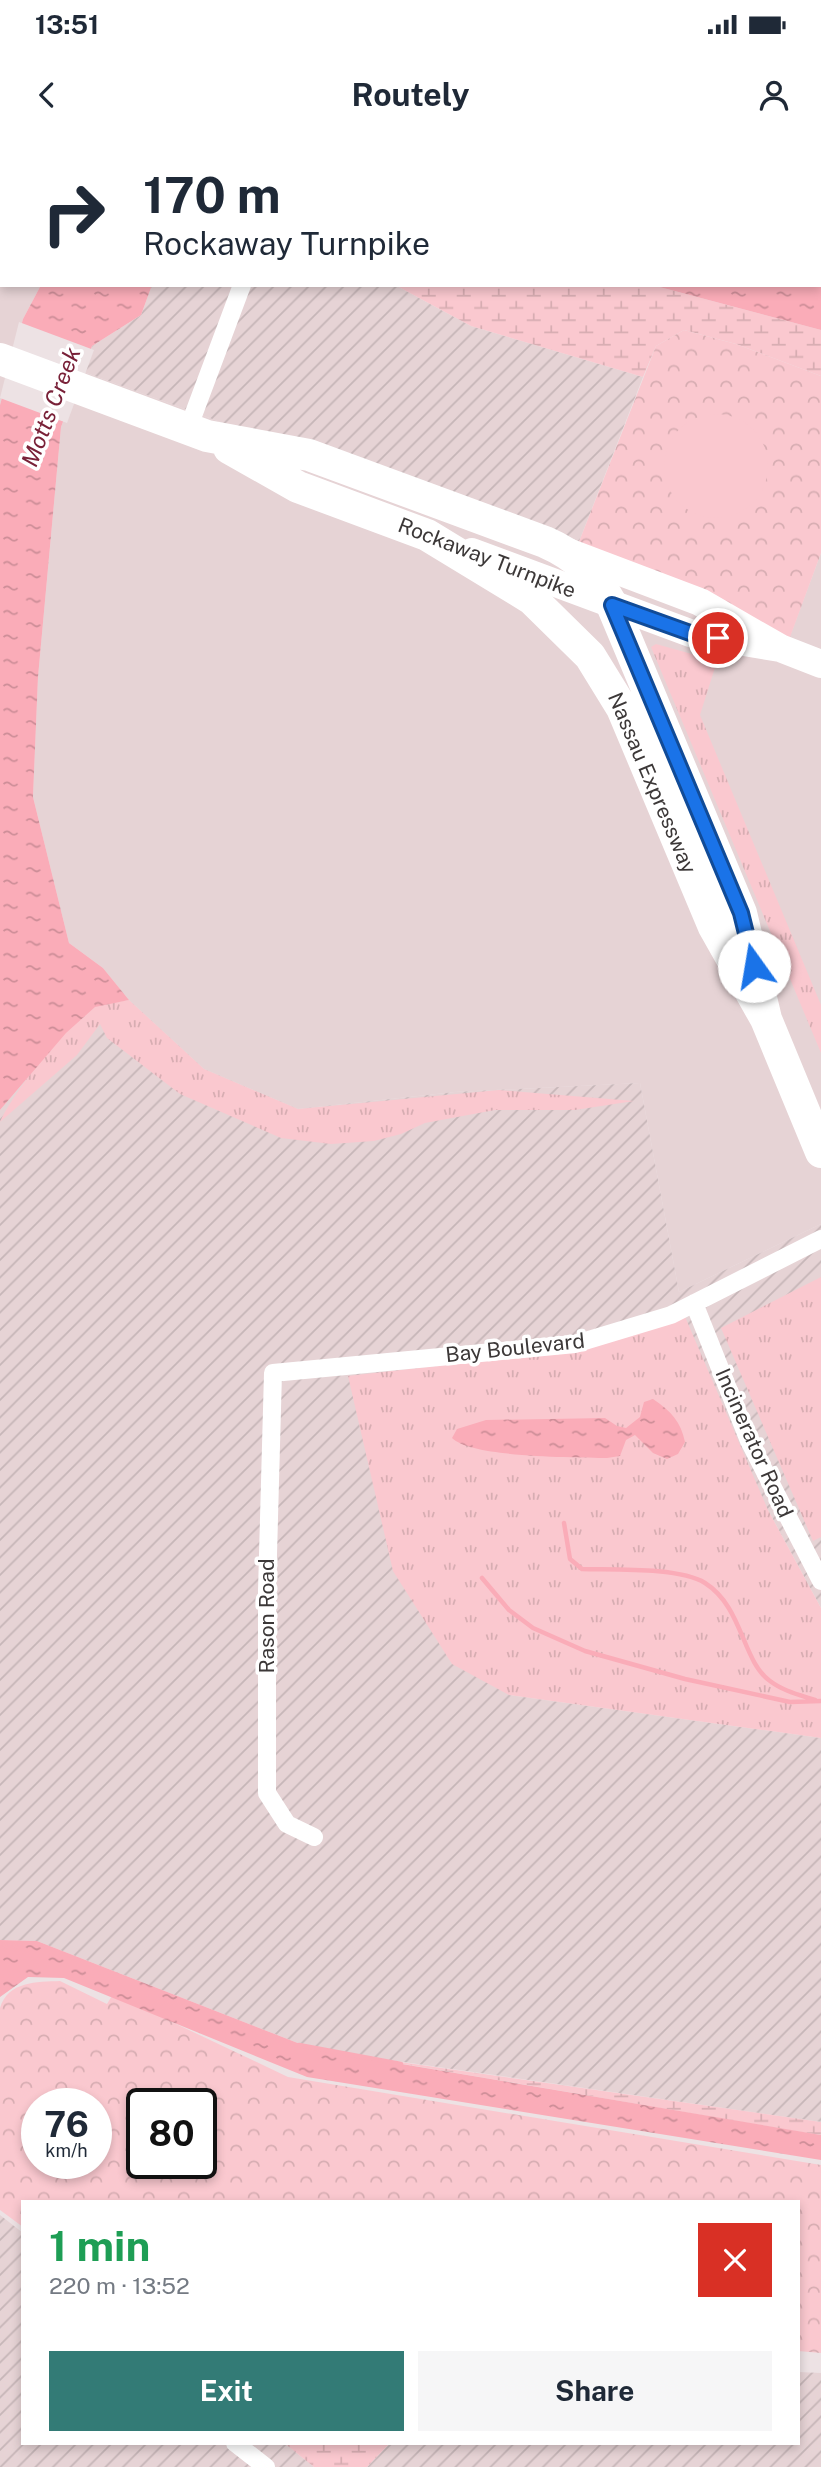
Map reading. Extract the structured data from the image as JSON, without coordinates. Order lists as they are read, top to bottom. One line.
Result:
{"streets":{"highway":["Rockaway Turnpike","Nassau Expressway"],"street":["Bay Boulevard","Incinerator Road","Rason Road"]},"crossings":[["Rockaway Turnpike","Nassau Expressway"],["Bay Boulevard","Incinerator Road"],["Bay Boulevard","Rason Road"]],"water":["Motts Creek"],"page":{"status":"13:51","header":"Routely","turn":["170 m","Rockaway Turnpike"],"speed":"76 km/h","limit":"80","heading":["1 min","220 m · 13:52"],"buttons":["Exit","Share"]}}
